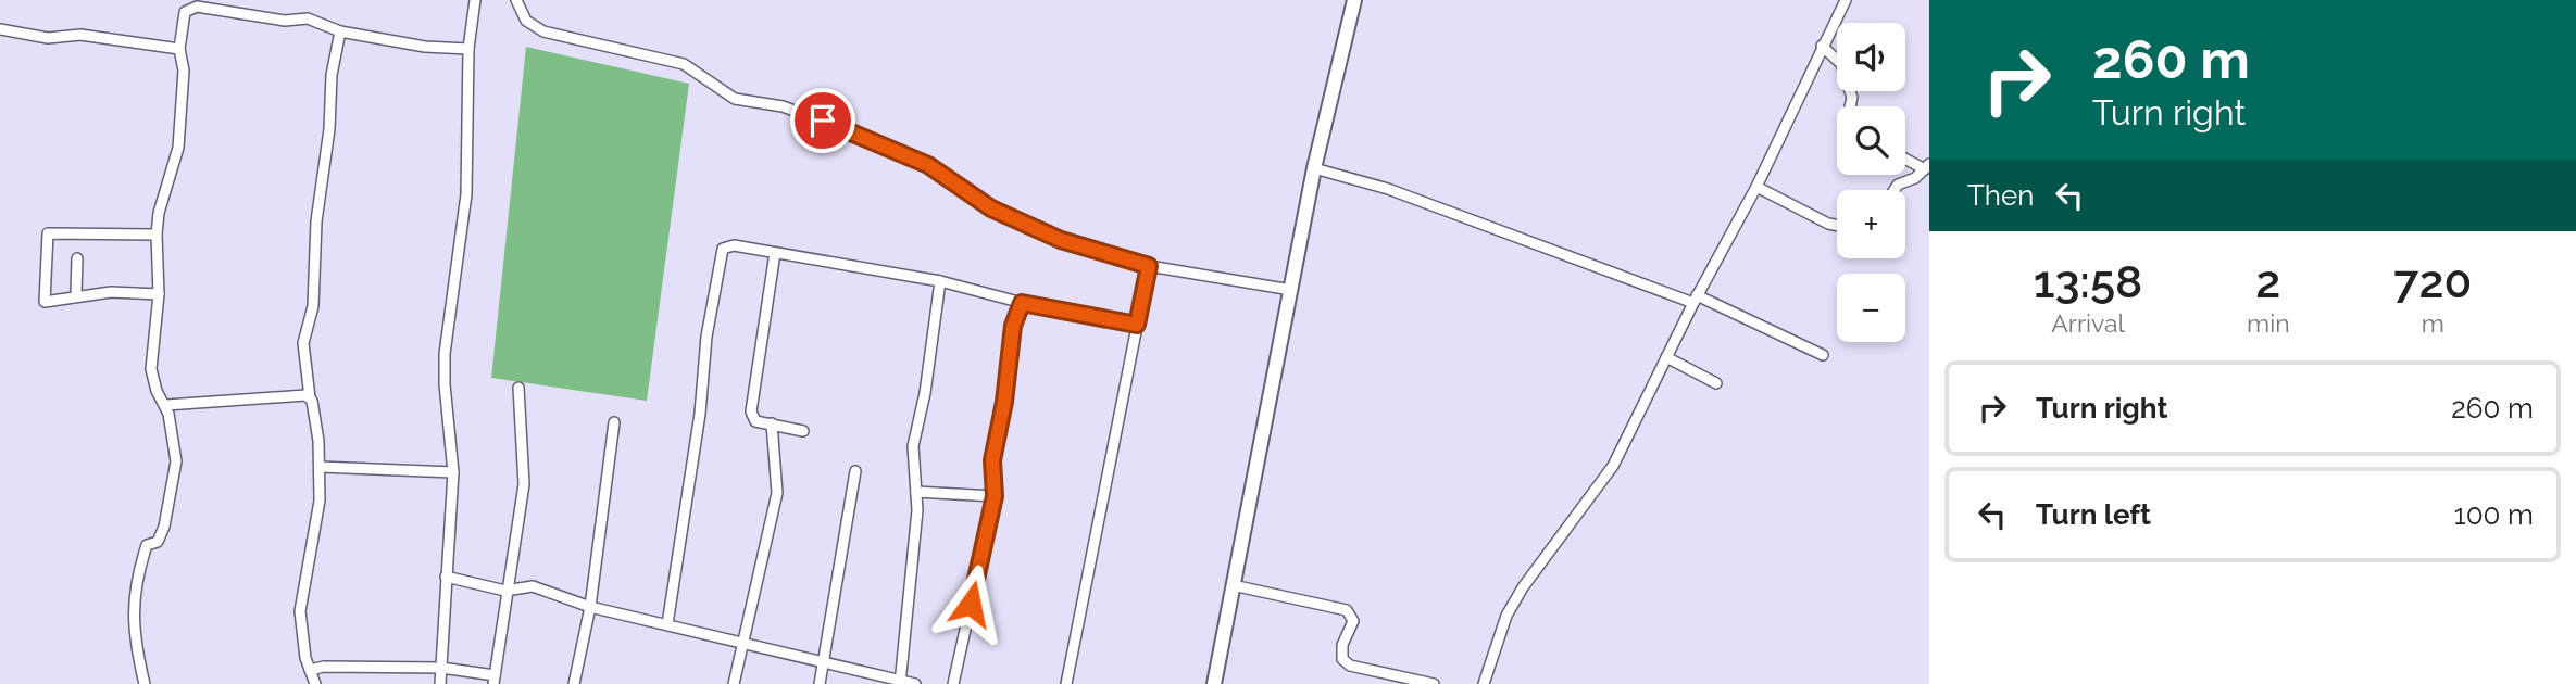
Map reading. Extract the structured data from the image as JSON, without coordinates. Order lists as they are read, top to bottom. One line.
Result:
{"page":{"turn":["260 m","Turn right"],"map_buttons":["+","−"],"then":"Then","eta":["13:58","Arrival","2","min","720","m"],"list":[{"name":"Turn right","value":"260 m"},{"name":"Turn left","value":"100 m"}]}}
